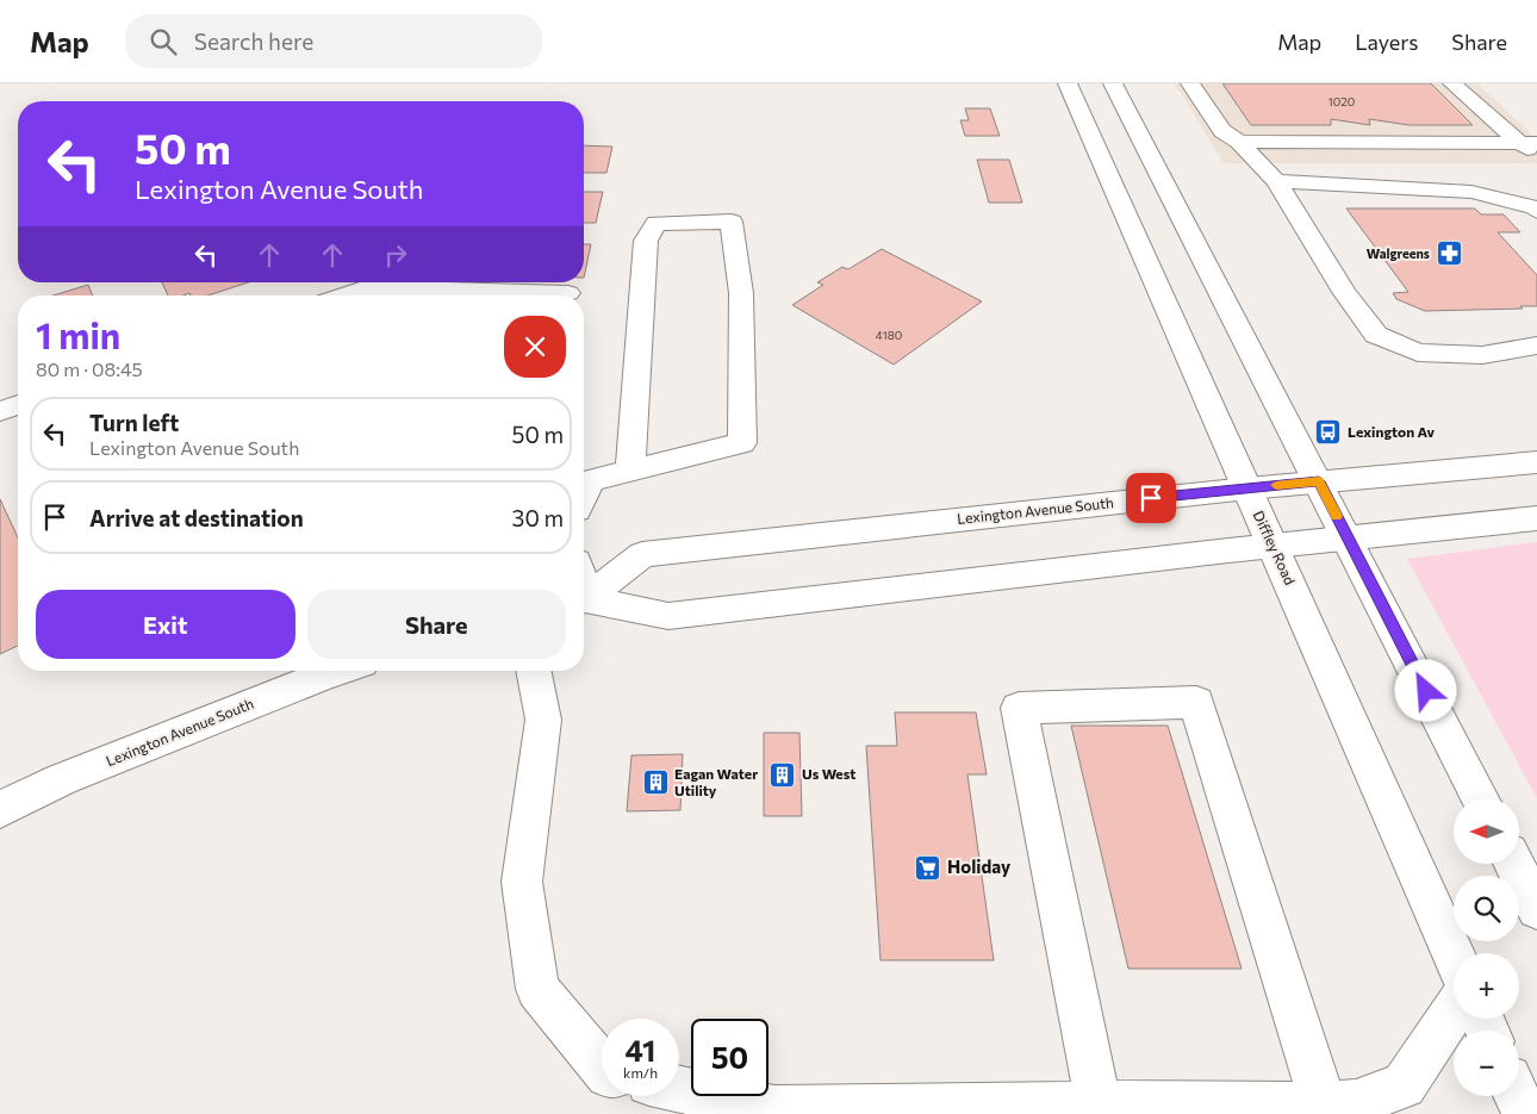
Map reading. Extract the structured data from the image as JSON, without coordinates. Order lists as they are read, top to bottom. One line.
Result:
{"streets":{"main road":["Lexington Avenue South","Diffley Road"]},"crossings":[["Lexington Avenue South","Diffley Road"]],"places":{"pharmacy":["Walgreens"],"bus stop":["Lexington Av"],"building":["Us West","Eagan Water Utility"],"supermarket":["Holiday"]},"house_numbers":["1020","4180"],"north":"left","page":{"header":"Map","search":"Search here","nav":["Map","Layers","Share"],"turn":["50 m","Lexington Avenue South"],"heading":["1 min","80 m · 08:45"],"list":[{"name":"Turn left","note":"Lexington Avenue South","value":"50 m"},{"name":"Arrive at destination","value":"30 m"}],"buttons":["Exit","Share"],"map_buttons":["+","−"],"speed":"41 km/h","limit":"50"}}
